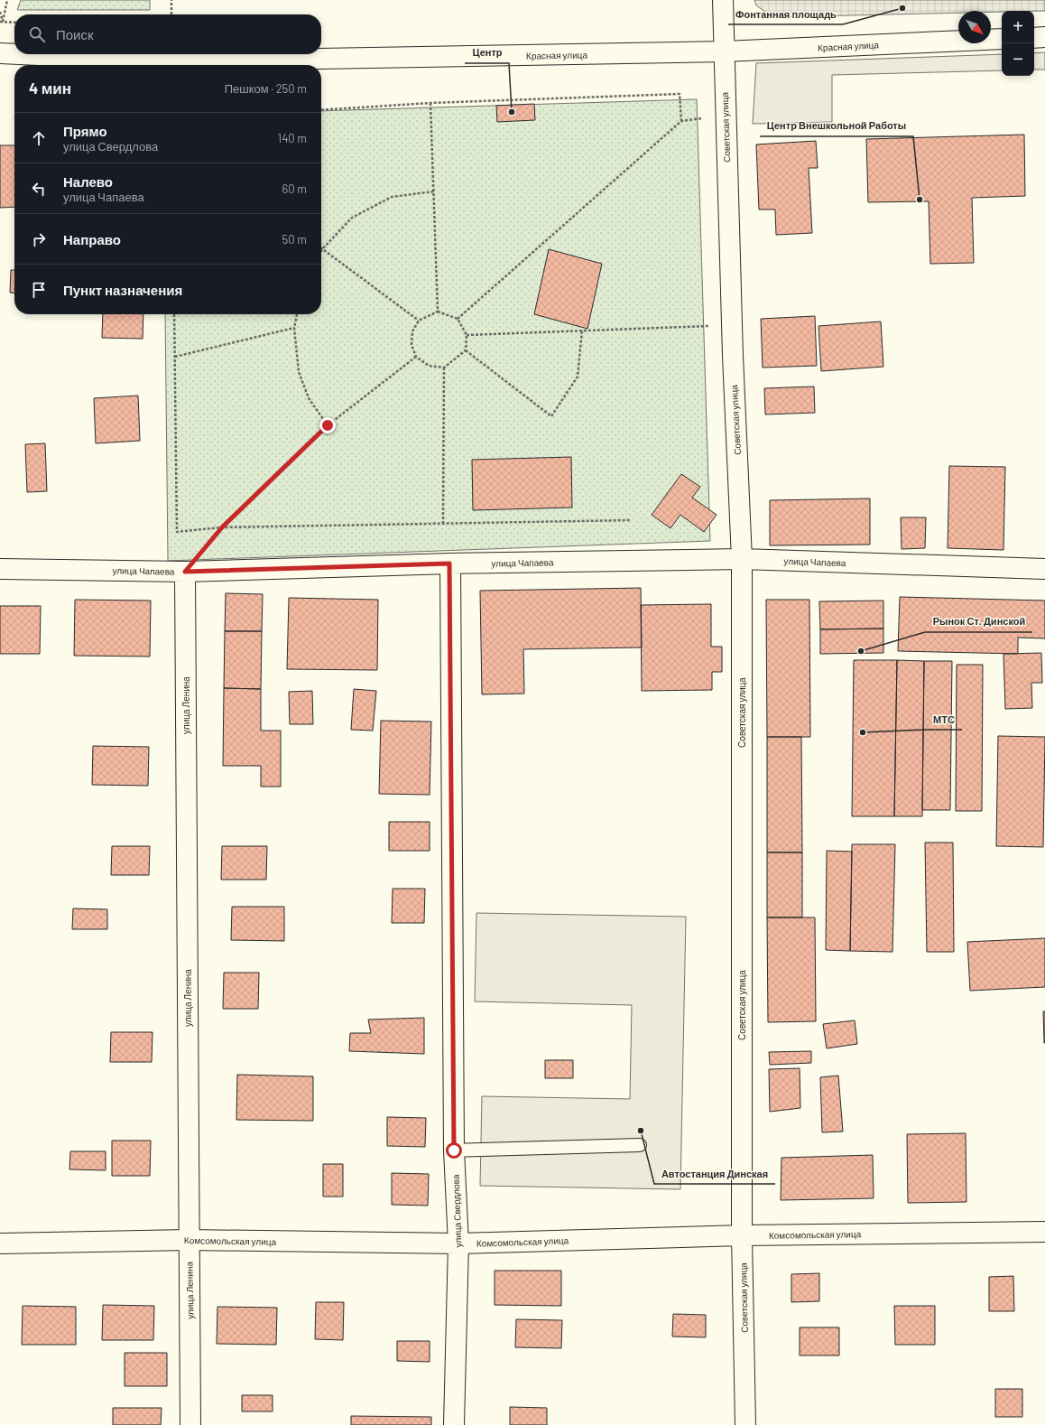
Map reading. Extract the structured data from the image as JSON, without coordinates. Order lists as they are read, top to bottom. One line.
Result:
{"streets":{"street":["Красная улица","Советская улица","улица Чапаева","улица Ленина","улица Свердлова","Комсомольская улица"]},"crossings":[["Красная улица","Советская улица"],["Советская улица","улица Чапаева"],["Советская улица","Комсомольская улица"],["улица Чапаева","улица Ленина"],["улица Чапаева","улица Свердлова"],["улица Ленина","Комсомольская улица"],["улица Свердлова","Комсомольская улица"]],"places":["Фонтанная площадь","Центр","Центр Внешкольной Работы","Рынок Ст. Динской","МТС","Автостанция Динская"],"north":"bottom right","page":{"map_buttons":["+","−"],"search":"Поиск","heading":["4 мин","Пешком · 250 m"],"list":[["Прямо","улица Свердлова","140 m"],["Налево","улица Чапаева","60 m"],["Направо","50 m"],"Пункт назначения"]}}
